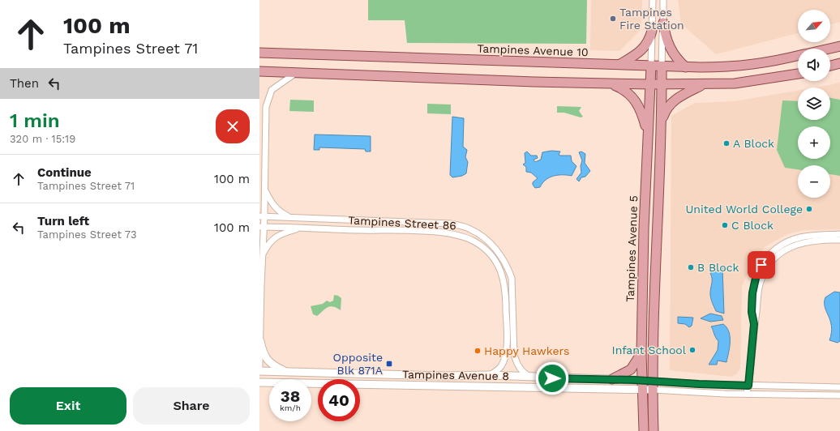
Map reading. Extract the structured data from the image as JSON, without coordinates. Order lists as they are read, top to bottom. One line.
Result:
{"streets":{"main road":["Tampines Avenue 10","Tampines Avenue 5"],"street":["Tampines Street 86","Tampines Avenue 8"]},"crossings":[["Tampines Avenue 10","Tampines Avenue 5"],["Tampines Street 86","Tampines Avenue 8"],["Tampines Avenue 5","Tampines Avenue 8"]],"places":{"other":["Tampines Fire Station","A Block","United World College","C Block","B Block","Infant School","Happy Hawkers"],"transit":["Opposite Blk 871A"]},"north":"top right","page":{"turn":["100 m","Tampines Street 71"],"map_buttons":["+","−"],"then":"Then","heading":["1 min","320 m · 15:19"],"list":[{"name":"Continue","note":"Tampines Street 71","value":"100 m"},{"name":"Turn left","note":"Tampines Street 73","value":"100 m"}],"speed":"38 km/h","limit":"40","buttons":["Exit","Share"]}}
